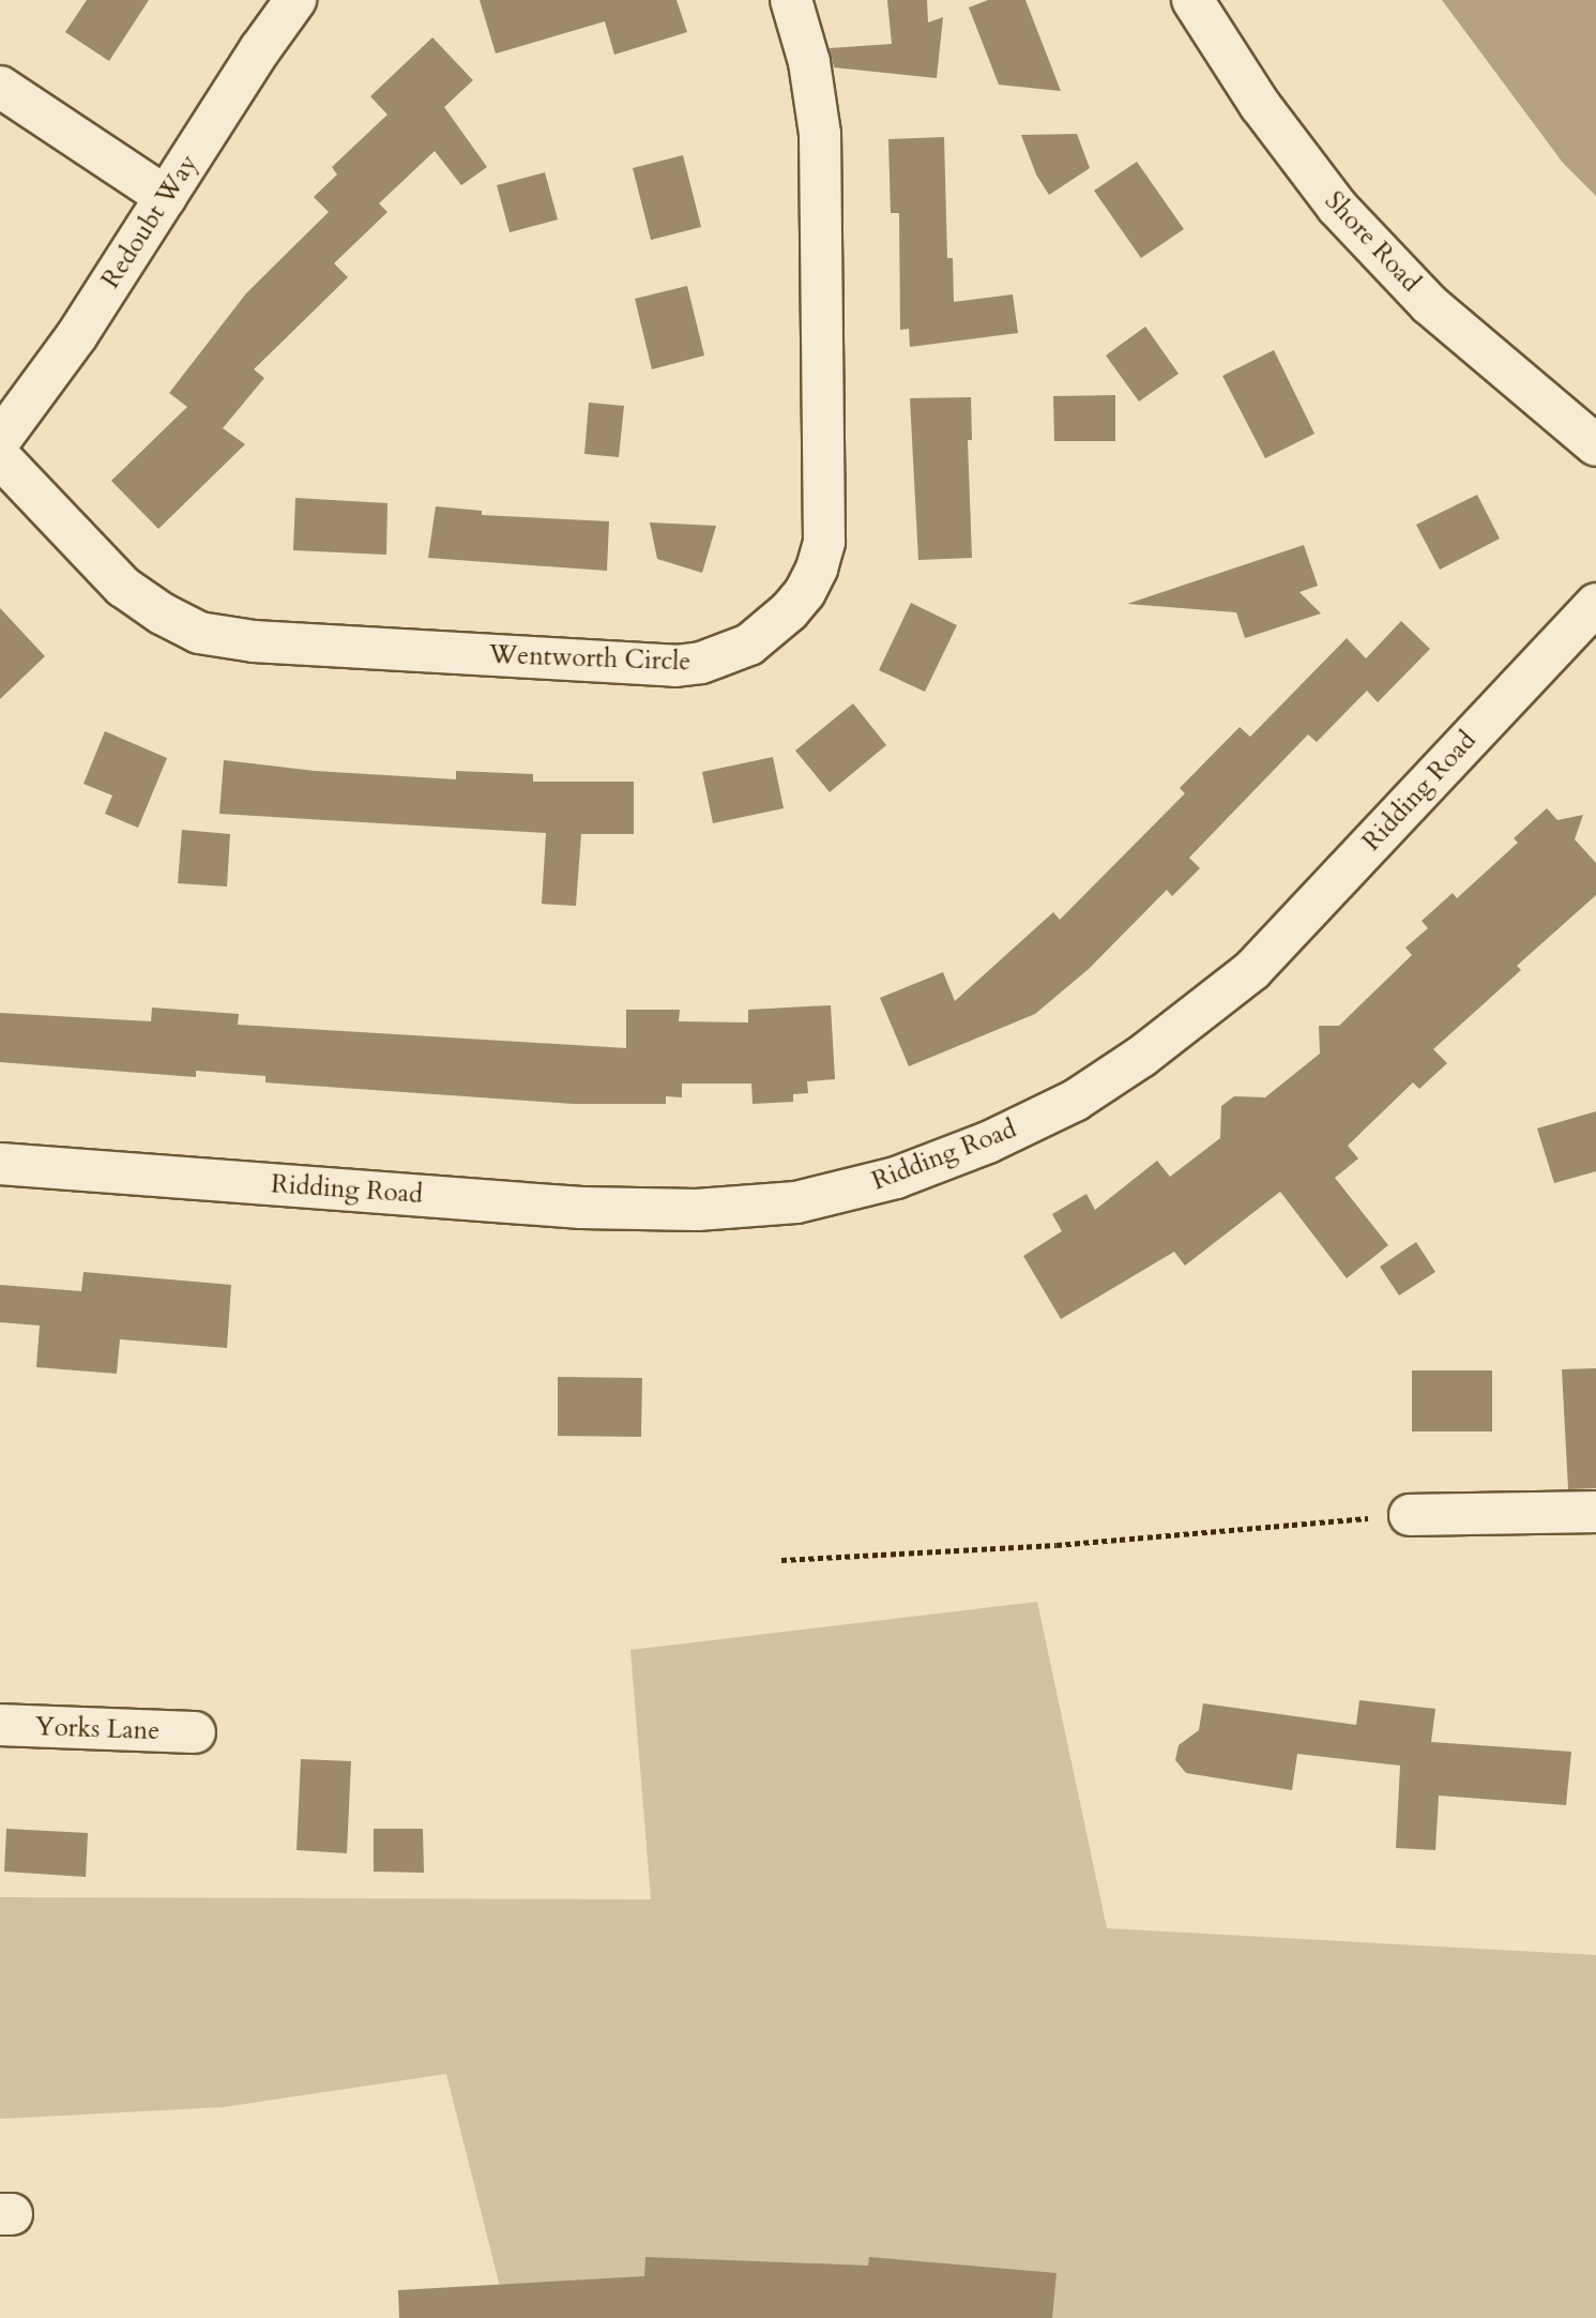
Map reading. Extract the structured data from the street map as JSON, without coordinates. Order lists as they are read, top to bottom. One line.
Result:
{"streets":{"street":["Redoubt Way","Shore Road","Wentworth Circle","Ridding Road","Yorks Lane"]}}
